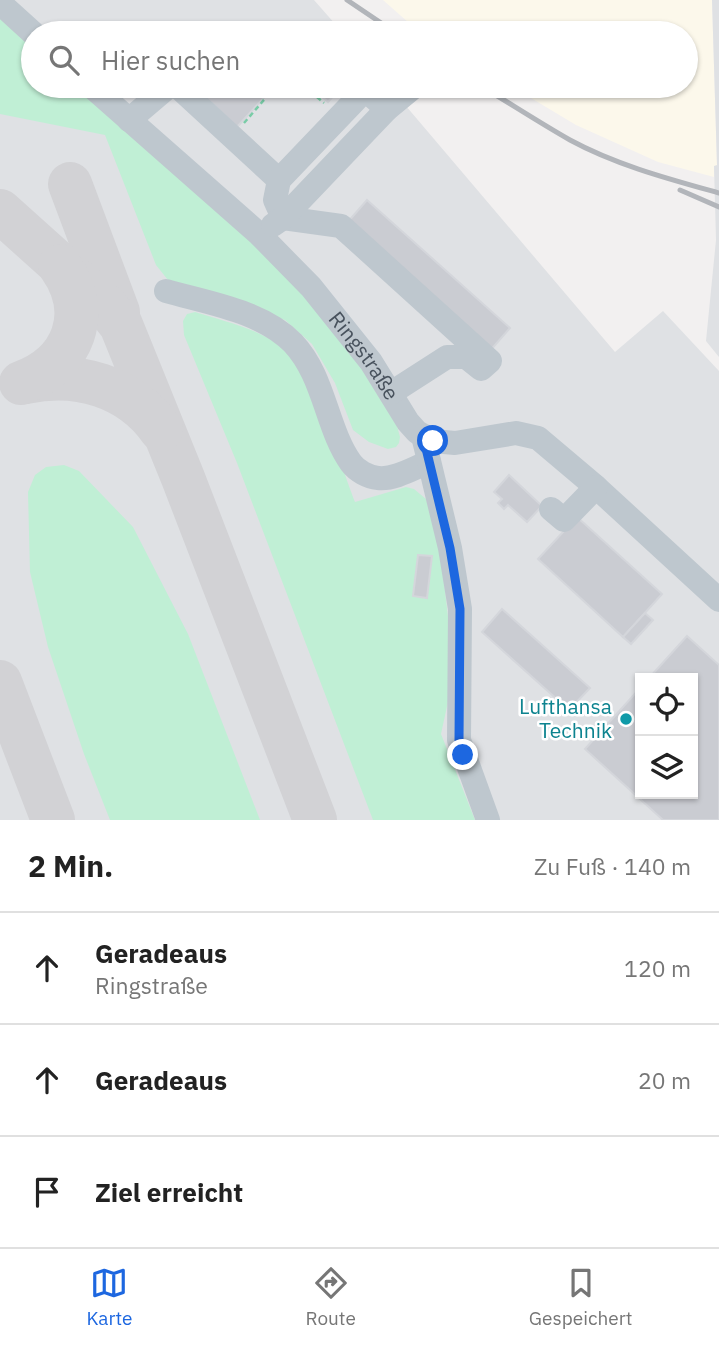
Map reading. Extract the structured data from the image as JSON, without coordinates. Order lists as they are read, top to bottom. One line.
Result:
{"streets":{"lane":["Ringstraße"]},"places":["Lufthansa Technik"],"page":{"search":"Hier suchen","heading":["2 Min.","Zu Fuß · 140 m"],"list":[["Geradeaus","Ringstraße","120 m"],["Geradeaus","20 m"],"Ziel erreicht"],"nav":["Karte","Route","Gespeichert"]}}
